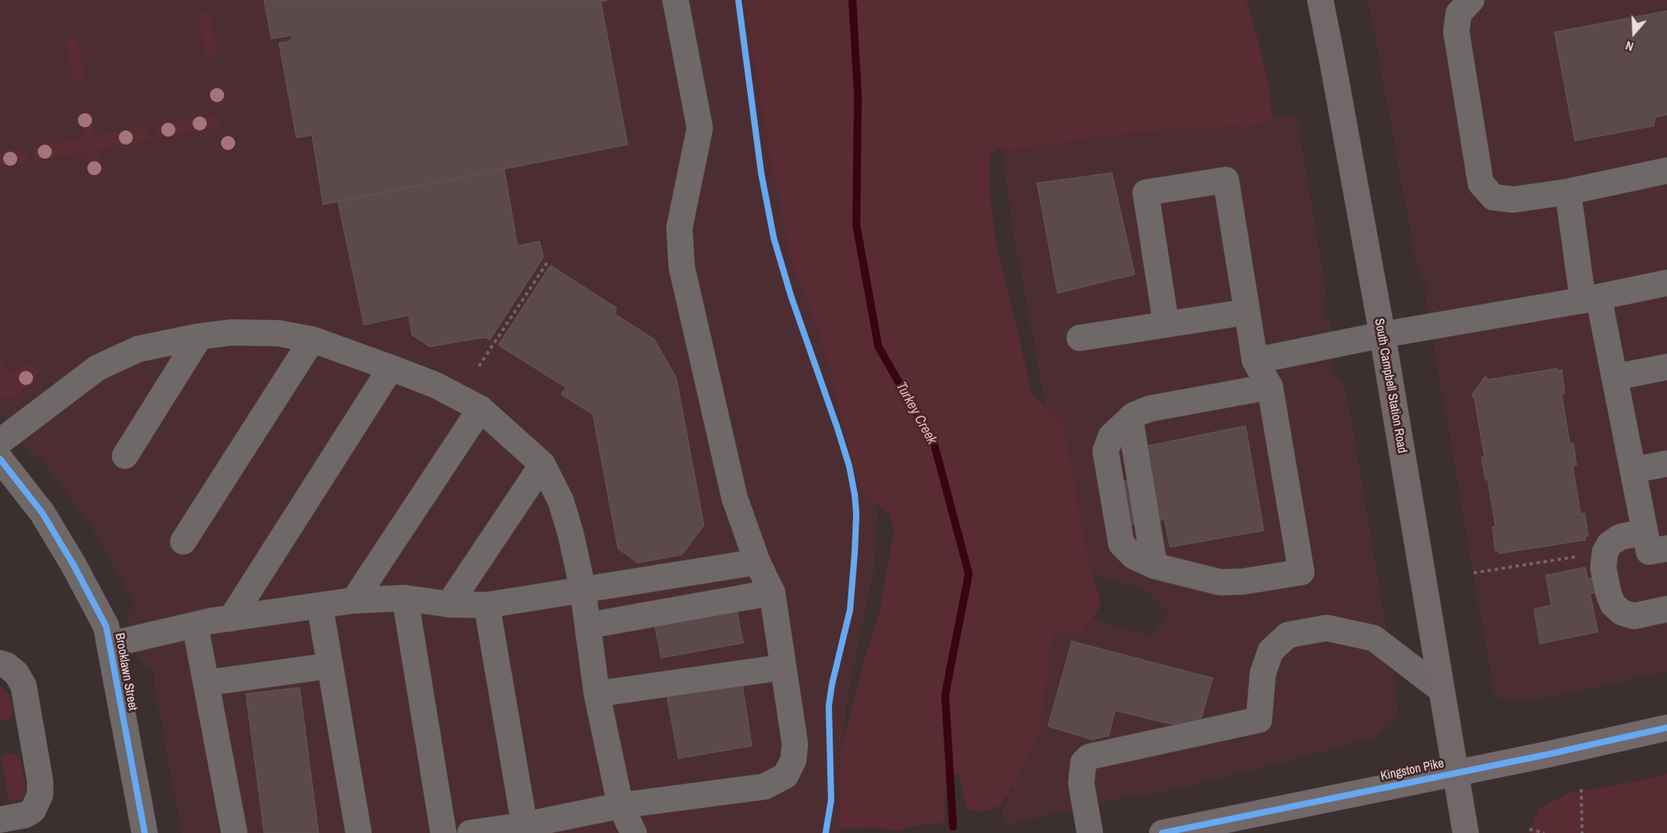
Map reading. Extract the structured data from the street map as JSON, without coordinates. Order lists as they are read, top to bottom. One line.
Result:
{"streets":{"main road":["South Campbell Station Road","Kingston Pike"],"street":["Brooklawn Street"]},"crossings":[["South Campbell Station Road","Kingston Pike"]],"water":["Turkey Creek"],"north":"bottom"}
